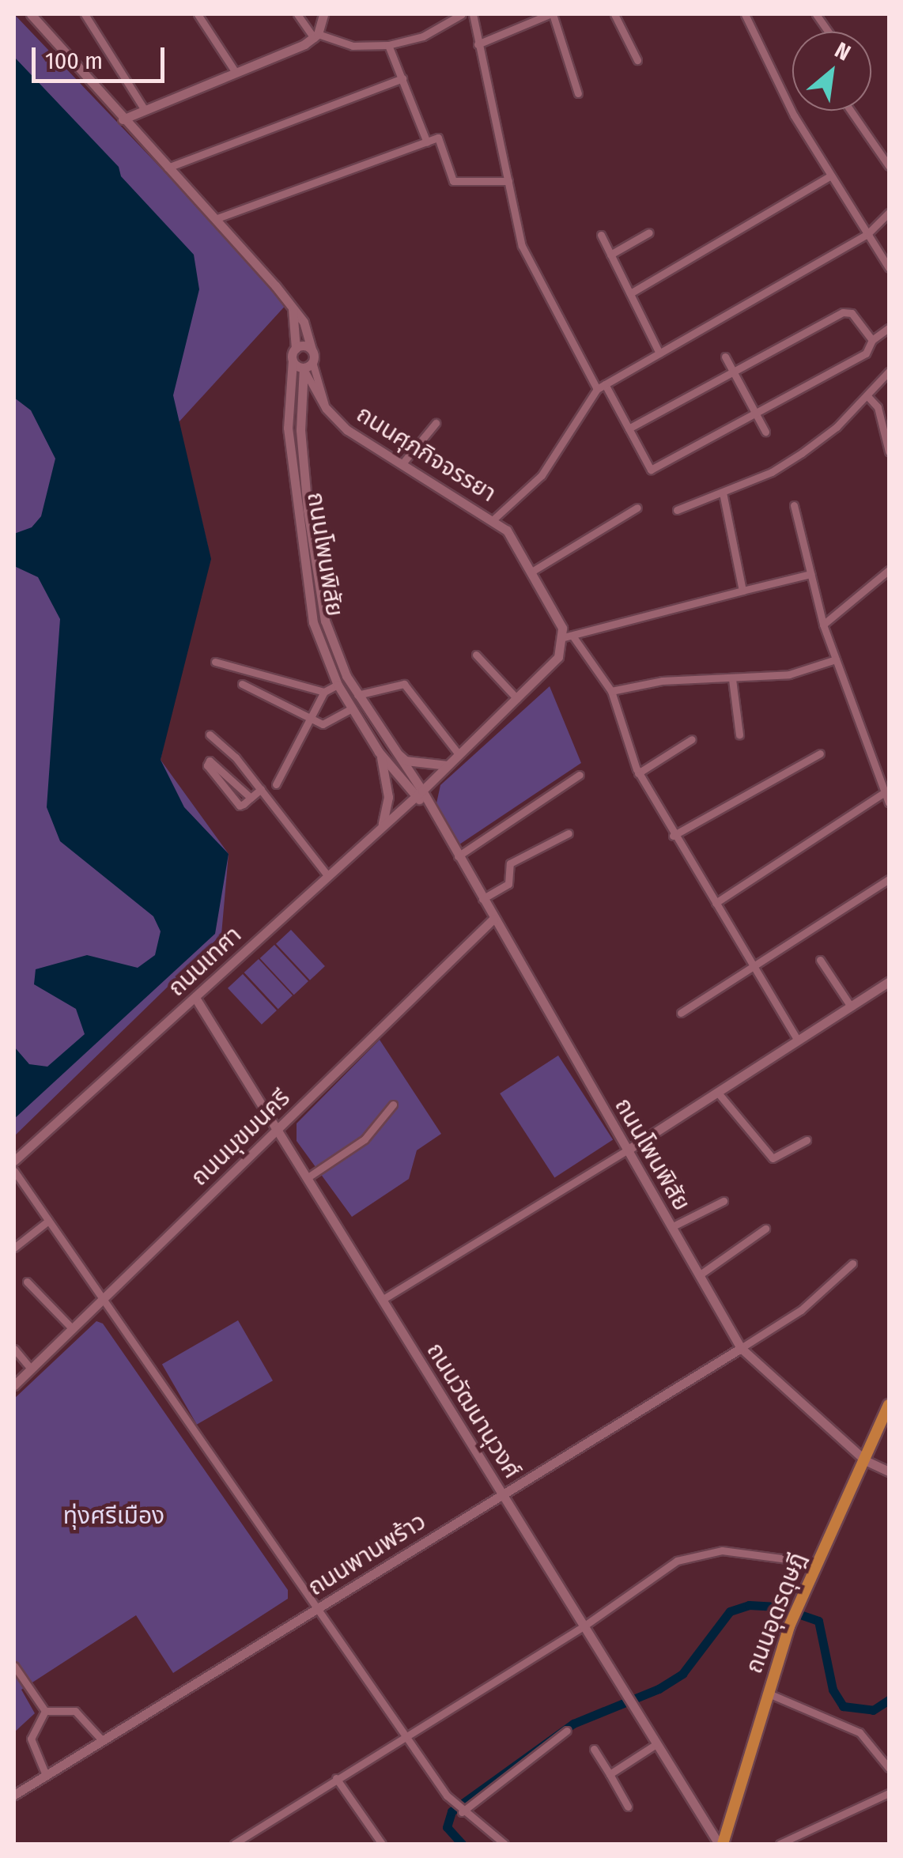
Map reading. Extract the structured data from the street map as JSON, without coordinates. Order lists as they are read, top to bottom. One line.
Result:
{"streets":{"main road":["ถนนอุดรดุษฎี"],"street":["ถนนศุภกิจจรรยา","ถนนโพนพิสัย","ถนนเทศา","ถนนมุขมนครี","ถนนวัฒนานุวงศ์","ถนนพานพร้าว"]},"crossings":[["ถนนศุภกิจจรรยา","ถนนโพนพิสัย"],["ถนนโพนพิสัย","ถนนเทศา"],["ถนนโพนพิสัย","ถนนมุขมนครี"],["ถนนโพนพิสัย","ถนนพานพร้าว"],["ถนนโพนพิสัย","ถนนอุดรดุษฎี"],["ถนนเทศา","ถนนวัฒนานุวงศ์"],["ถนนมุขมนครี","ถนนวัฒนานุวงศ์"],["ถนนวัฒนานุวงศ์","ถนนพานพร้าว"],["ถนนวัฒนานุวงศ์","ถนนอุดรดุษฎี"]],"parks":["ทุ่งศรีเมือง"],"scale_bar":"100 m","north":"top right"}
